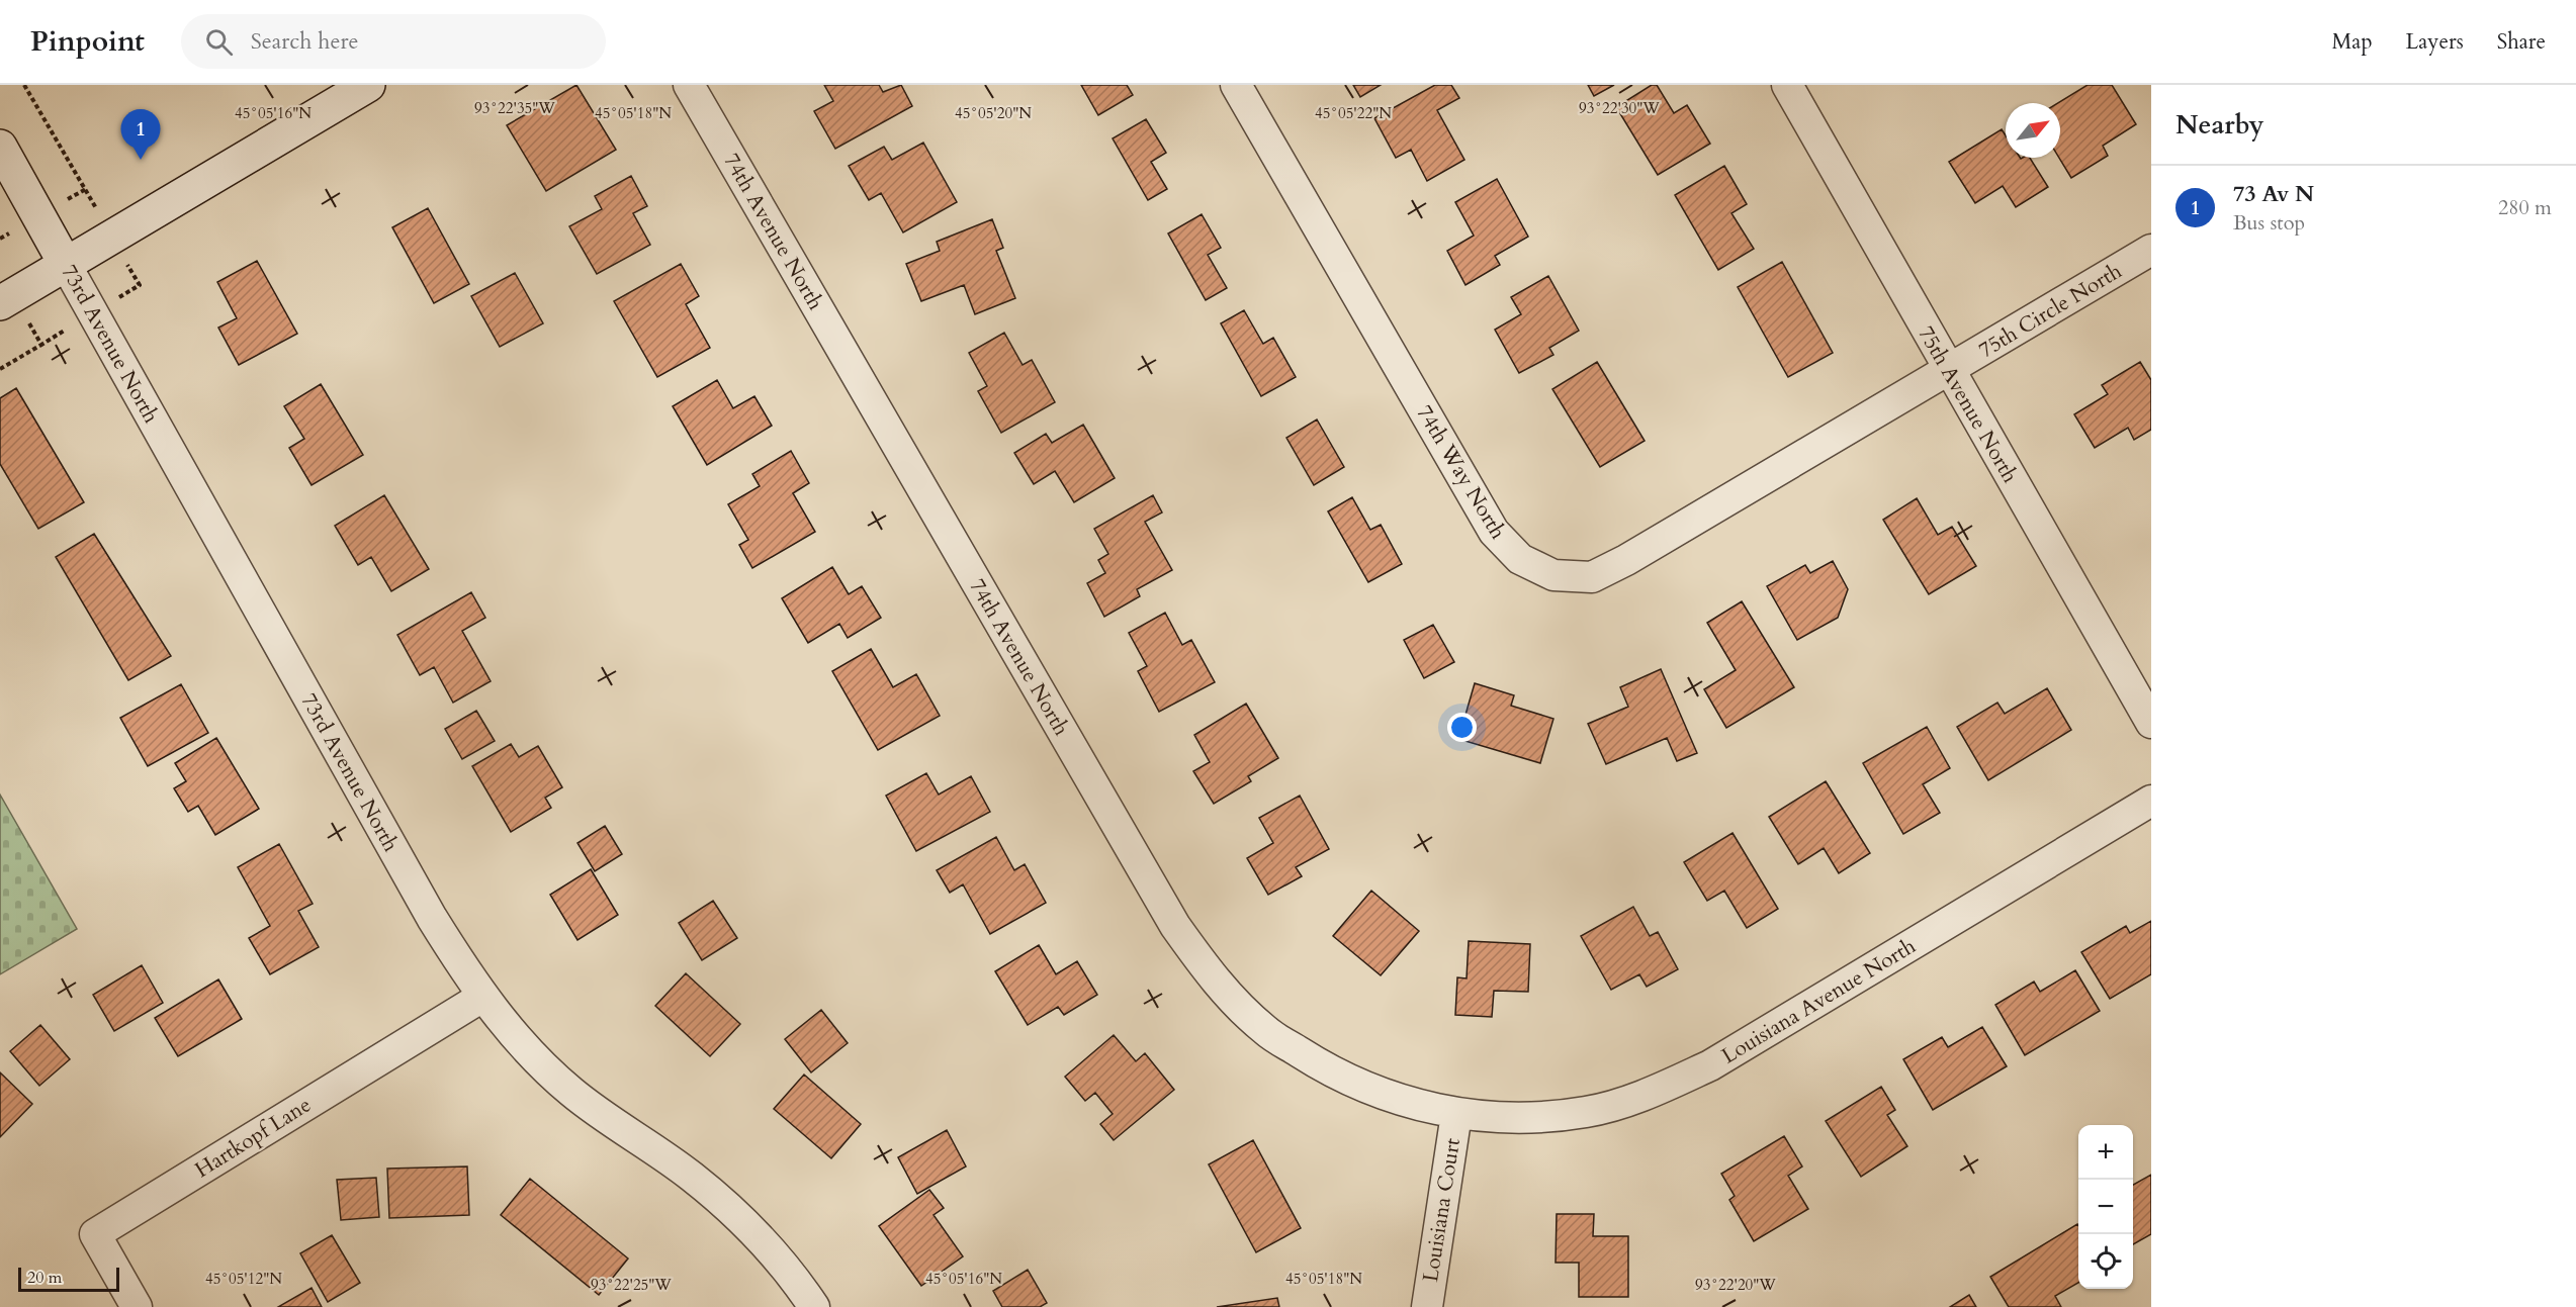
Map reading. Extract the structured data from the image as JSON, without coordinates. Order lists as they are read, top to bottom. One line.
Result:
{"streets":{"street":["74th Avenue North","75th Circle North","73rd Avenue North","75th Avenue North","74th Way North","Louisiana Avenue North","Hartkopf Lane","Louisiana Court"]},"crossings":[["74th Avenue North","Louisiana Avenue North"],["74th Avenue North","Louisiana Court"],["75th Circle North","75th Avenue North"],["75th Circle North","74th Way North"],["73rd Avenue North","Hartkopf Lane"],["75th Avenue North","74th Way North"],["Louisiana Avenue North","Louisiana Court"]],"scale_bar":"20 m","north":"top right","page":{"header":"Pinpoint","search":"Search here","nav":["Map","Layers","Share"],"heading":"Nearby","pins":"1","list":[{"mark":"1","name":"73 Av N","note":"Bus stop","value":"280 m"}],"map_buttons":["+","−"],"scale":"20 m"},"coordinates":["93°22'35\"W","93°22'30\"W","45°05'16\"N","45°05'18\"N","45°05'20\"N","45°05'22\"N","45°05'12\"N","93°22'25\"W","93°22'20\"W"]}
